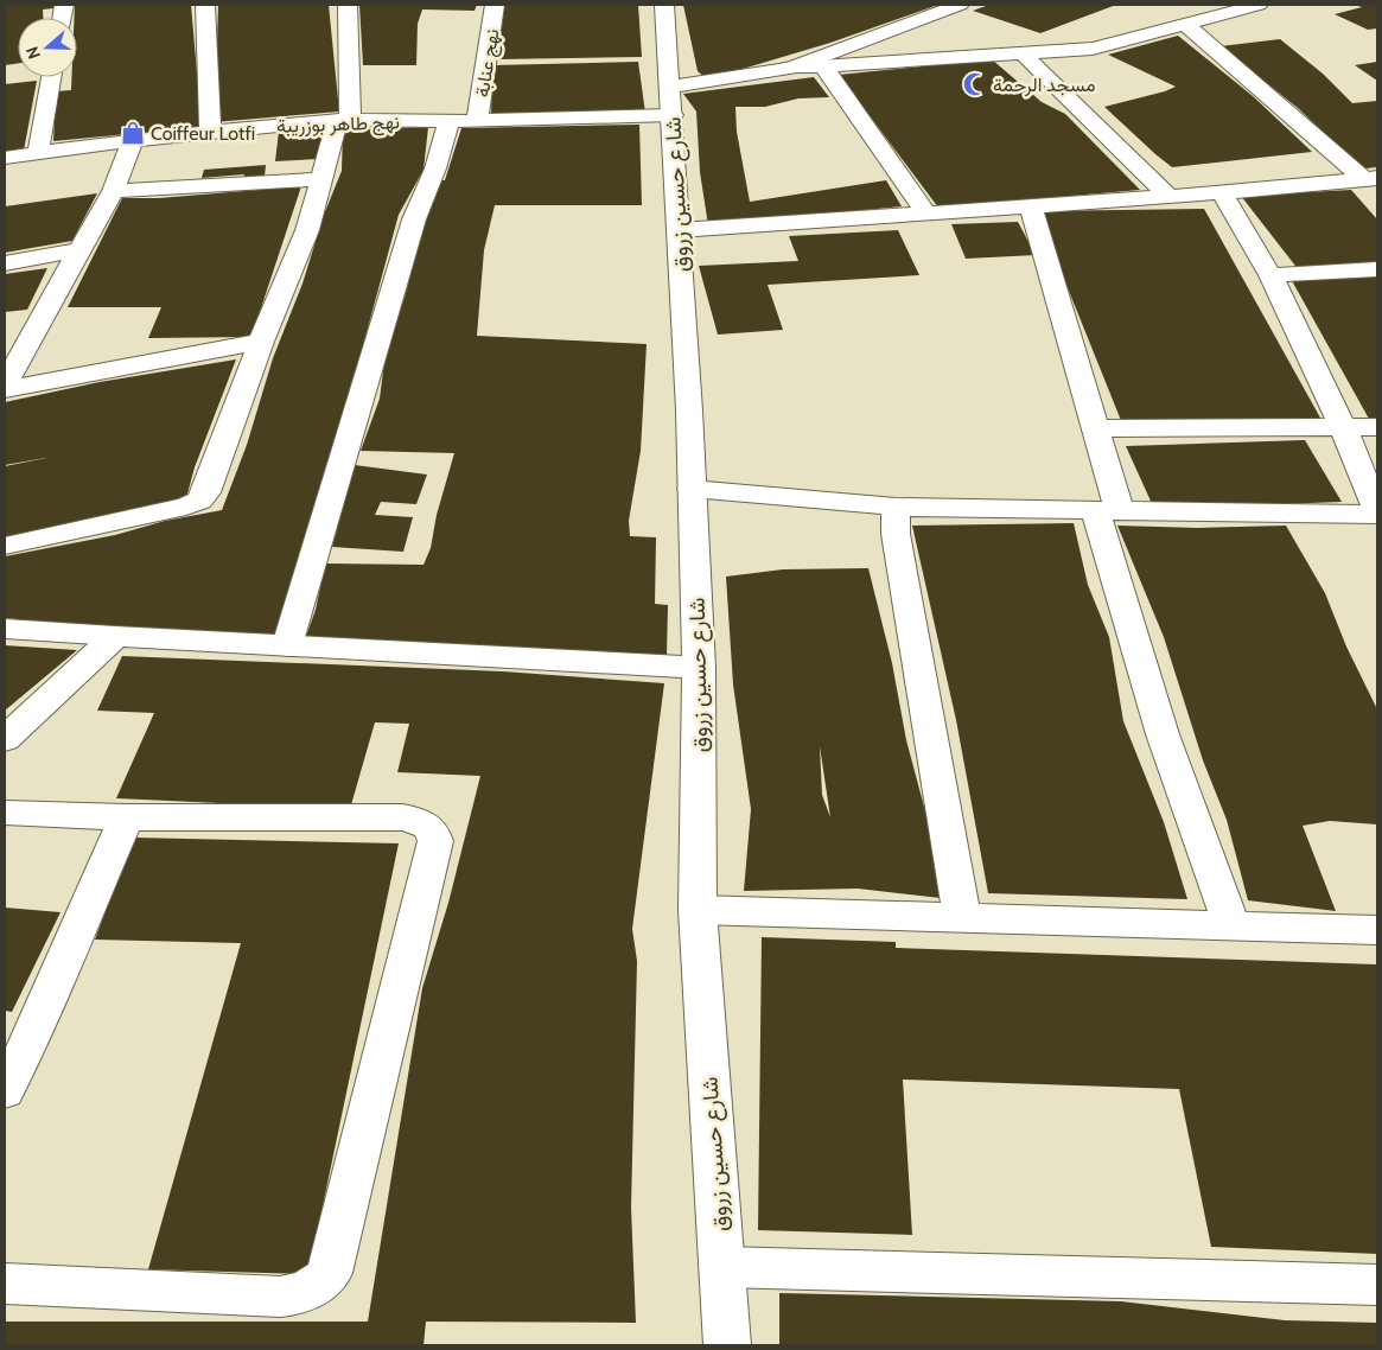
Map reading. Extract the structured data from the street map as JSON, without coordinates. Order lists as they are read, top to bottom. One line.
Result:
{"streets":{"street":["نهج عنابة","نهج طاهر بوزريبة","شارع حسين زروق"]},"crossings":[["نهج عنابة","نهج طاهر بوزريبة"],["نهج طاهر بوزريبة","شارع حسين زروق"]],"places":{"mosque":["مسجد الرحمة"],"shop":["Coiffeur Lotfi"]},"north":"left"}
